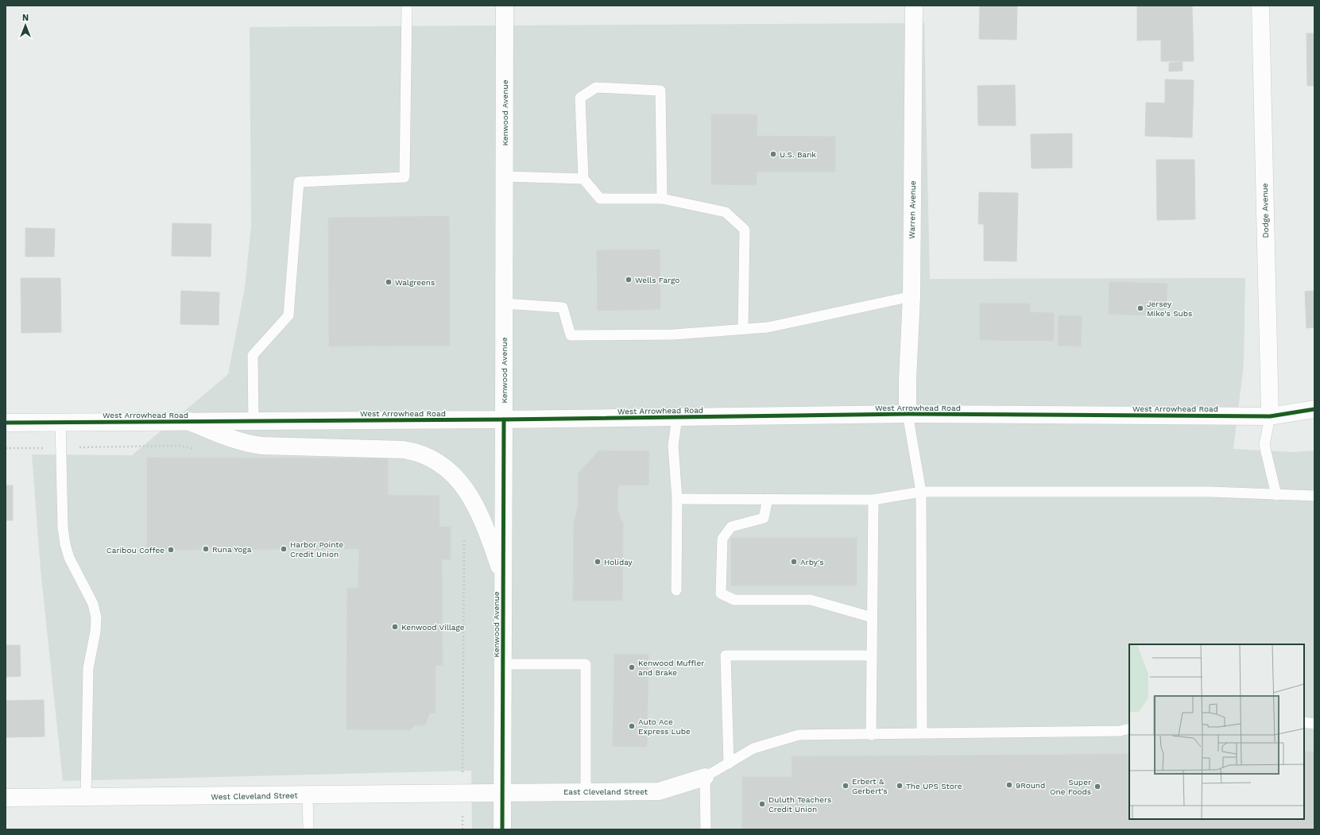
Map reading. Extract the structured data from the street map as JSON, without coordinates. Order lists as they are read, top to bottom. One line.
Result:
{"streets":{"street":["Kenwood Avenue","Warren Avenue","Dodge Avenue","West Arrowhead Road","East Cleveland Street","West Cleveland Street"]},"crossings":[["Kenwood Avenue","West Arrowhead Road"],["Kenwood Avenue","East Cleveland Street"],["Kenwood Avenue","West Cleveland Street"],["Warren Avenue","West Arrowhead Road"],["Dodge Avenue","West Arrowhead Road"],["East Cleveland Street","West Cleveland Street"]],"places":["U.S. Bank","Wells Fargo","Walgreens","Jersey Mike's Subs","Runa Yoga","Harbor Pointe Credit Union","Caribou Coffee","Holiday","Arby's","Kenwood Village","Kenwood Muffler and Brake","Auto Ace Express Lube","9Round","Erbert & Gerbert's","The UPS Store","Super One Foods","Duluth Teachers Credit Union"],"north":"top"}
